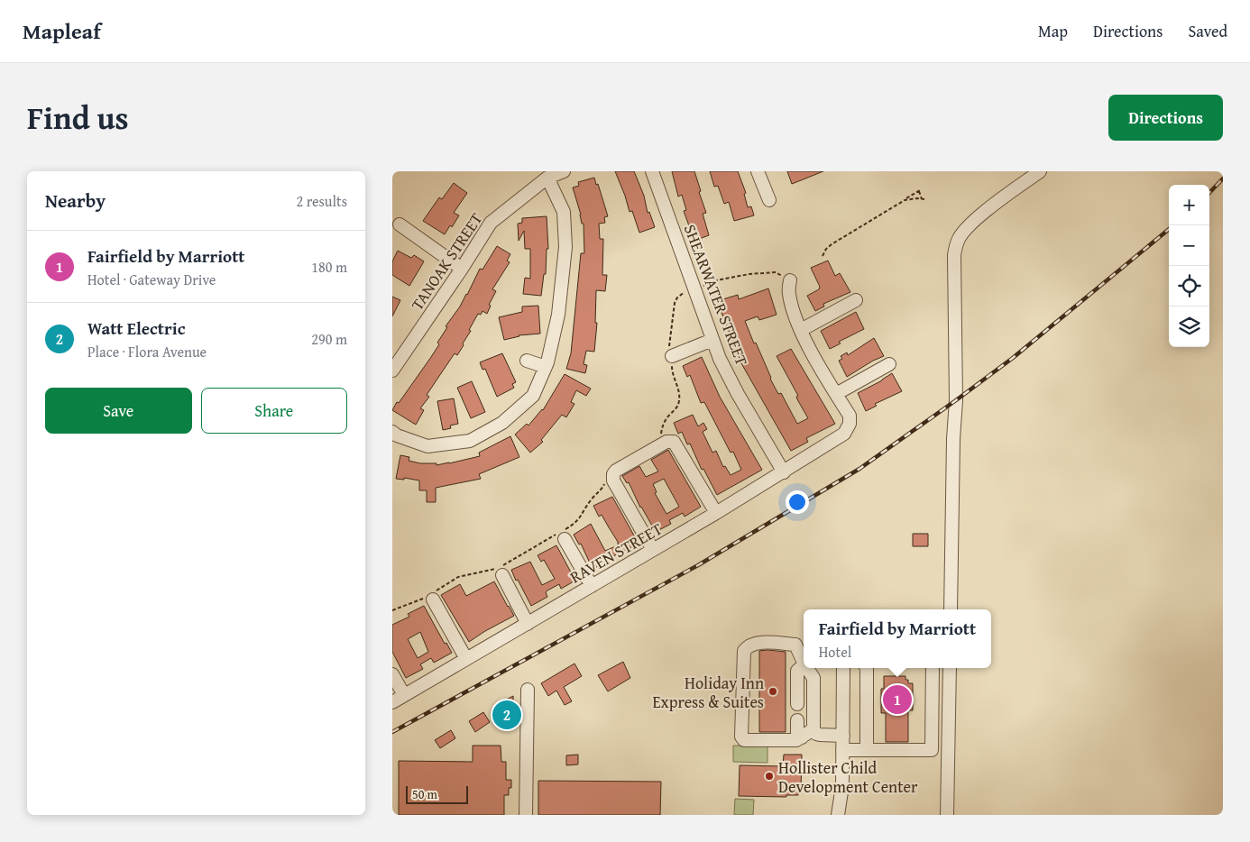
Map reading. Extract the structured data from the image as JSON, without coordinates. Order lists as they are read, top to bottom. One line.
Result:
{"streets":{"street":["TANOAK STREET","SHEARWATER STREET","RAVEN STREET"]},"crossings":[["SHEARWATER STREET","RAVEN STREET"]],"places":["Holiday Inn Express & Suites","Hollister Child Development Center"],"scale_bar":"50 m","page":{"header":"Mapleaf","nav":["Map","Directions","Saved"],"title":"Find us","buttons":["Directions",["Save","Share"]],"heading":["Nearby","2 results"],"map_buttons":["+","−"],"list":[{"mark":"1","name":"Fairfield by Marriott","note":"Hotel · Gateway Drive","value":"180 m"},{"mark":"2","name":"Watt Electric","note":"Place · Flora Avenue","value":"290 m"}],"popup":["Fairfield by Marriott","Hotel"],"pins":["1","2"],"scale":"50 m"}}
